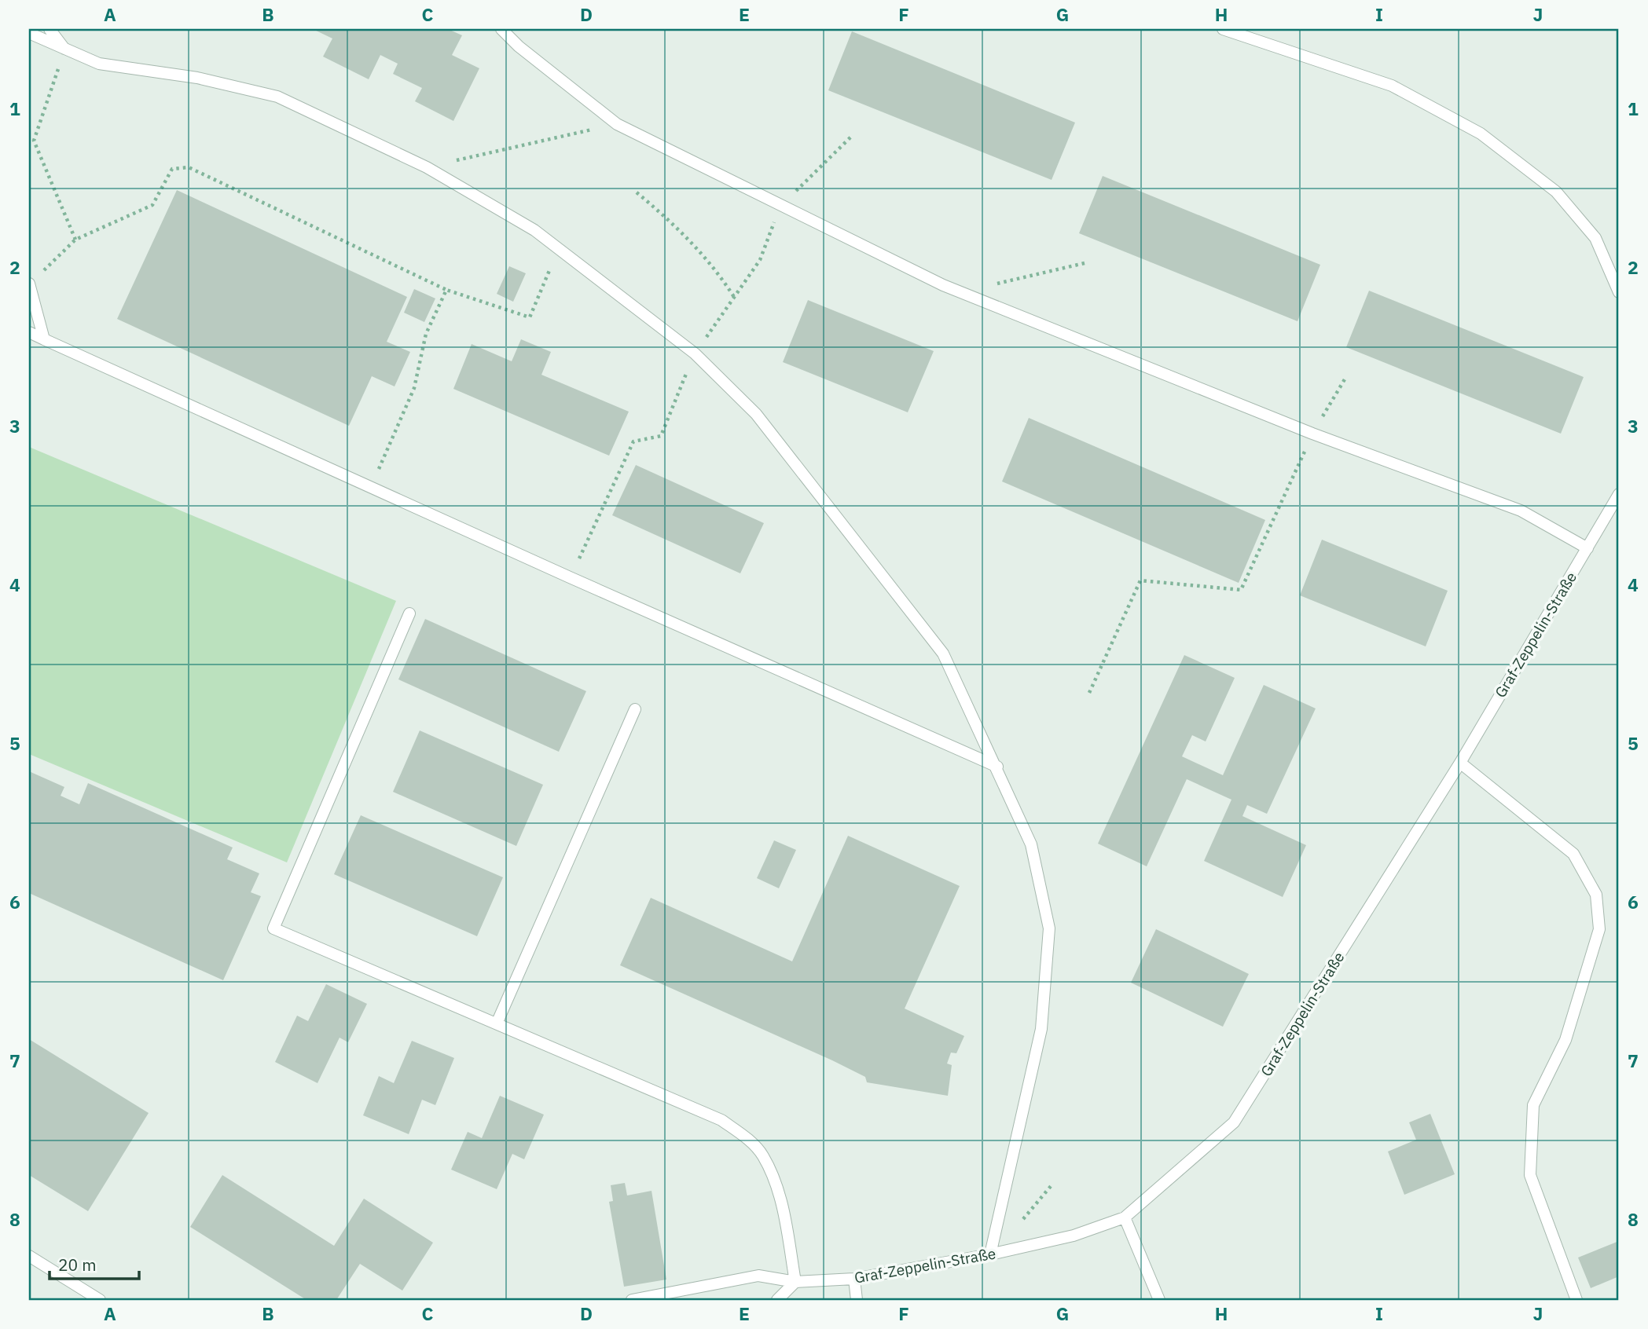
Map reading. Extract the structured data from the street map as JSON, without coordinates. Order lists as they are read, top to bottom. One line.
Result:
{"streets":{"lane":["Graf-Zeppelin-Straße"]},"scale_bar":"20 m","grid":{"columns":["A","B","C","D","E","F","G","H","I","J"],"rows":["1","2","3","4","5","6","7","8"]}}
